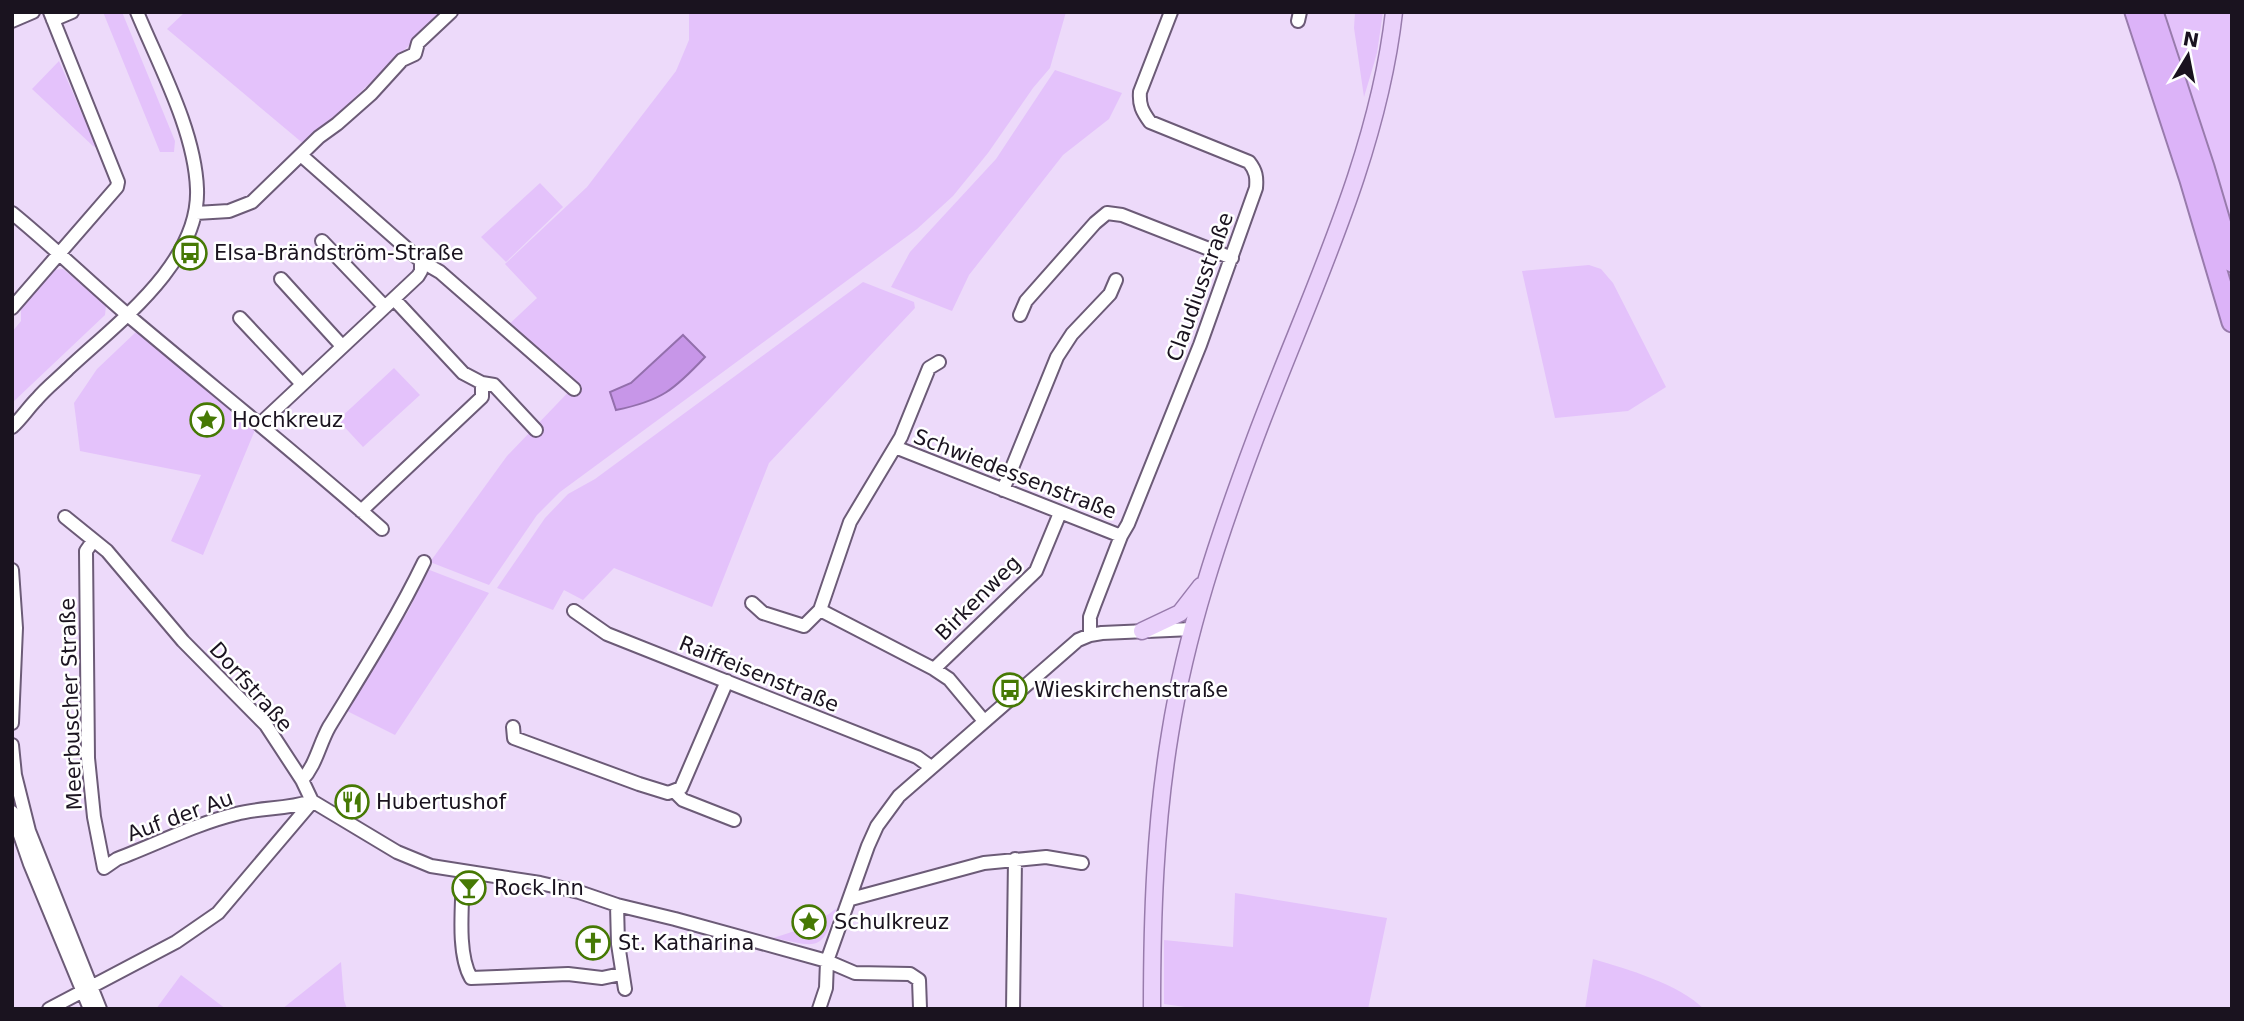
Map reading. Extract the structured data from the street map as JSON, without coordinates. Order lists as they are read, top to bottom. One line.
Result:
{"streets":{"street":["Claudiusstraße","Schwiedessenstraße","Birkenweg","Raiffeisenstraße","Dorfstraße","Meerbuscher Straße","Auf der Au"]},"crossings":[["Claudiusstraße","Schwiedessenstraße"],["Schwiedessenstraße","Birkenweg"],["Dorfstraße","Meerbuscher Straße"],["Dorfstraße","Auf der Au"],["Meerbuscher Straße","Auf der Au"]],"places":{"bus stop":["Elsa-Brändström-Straße","Wieskirchenstraße"],"place":["Hochkreuz","Schulkreuz"],"restaurant":["Hubertushof"],"bar":["Rock Inn"],"church":["St. Katharina"]},"north":"top"}
